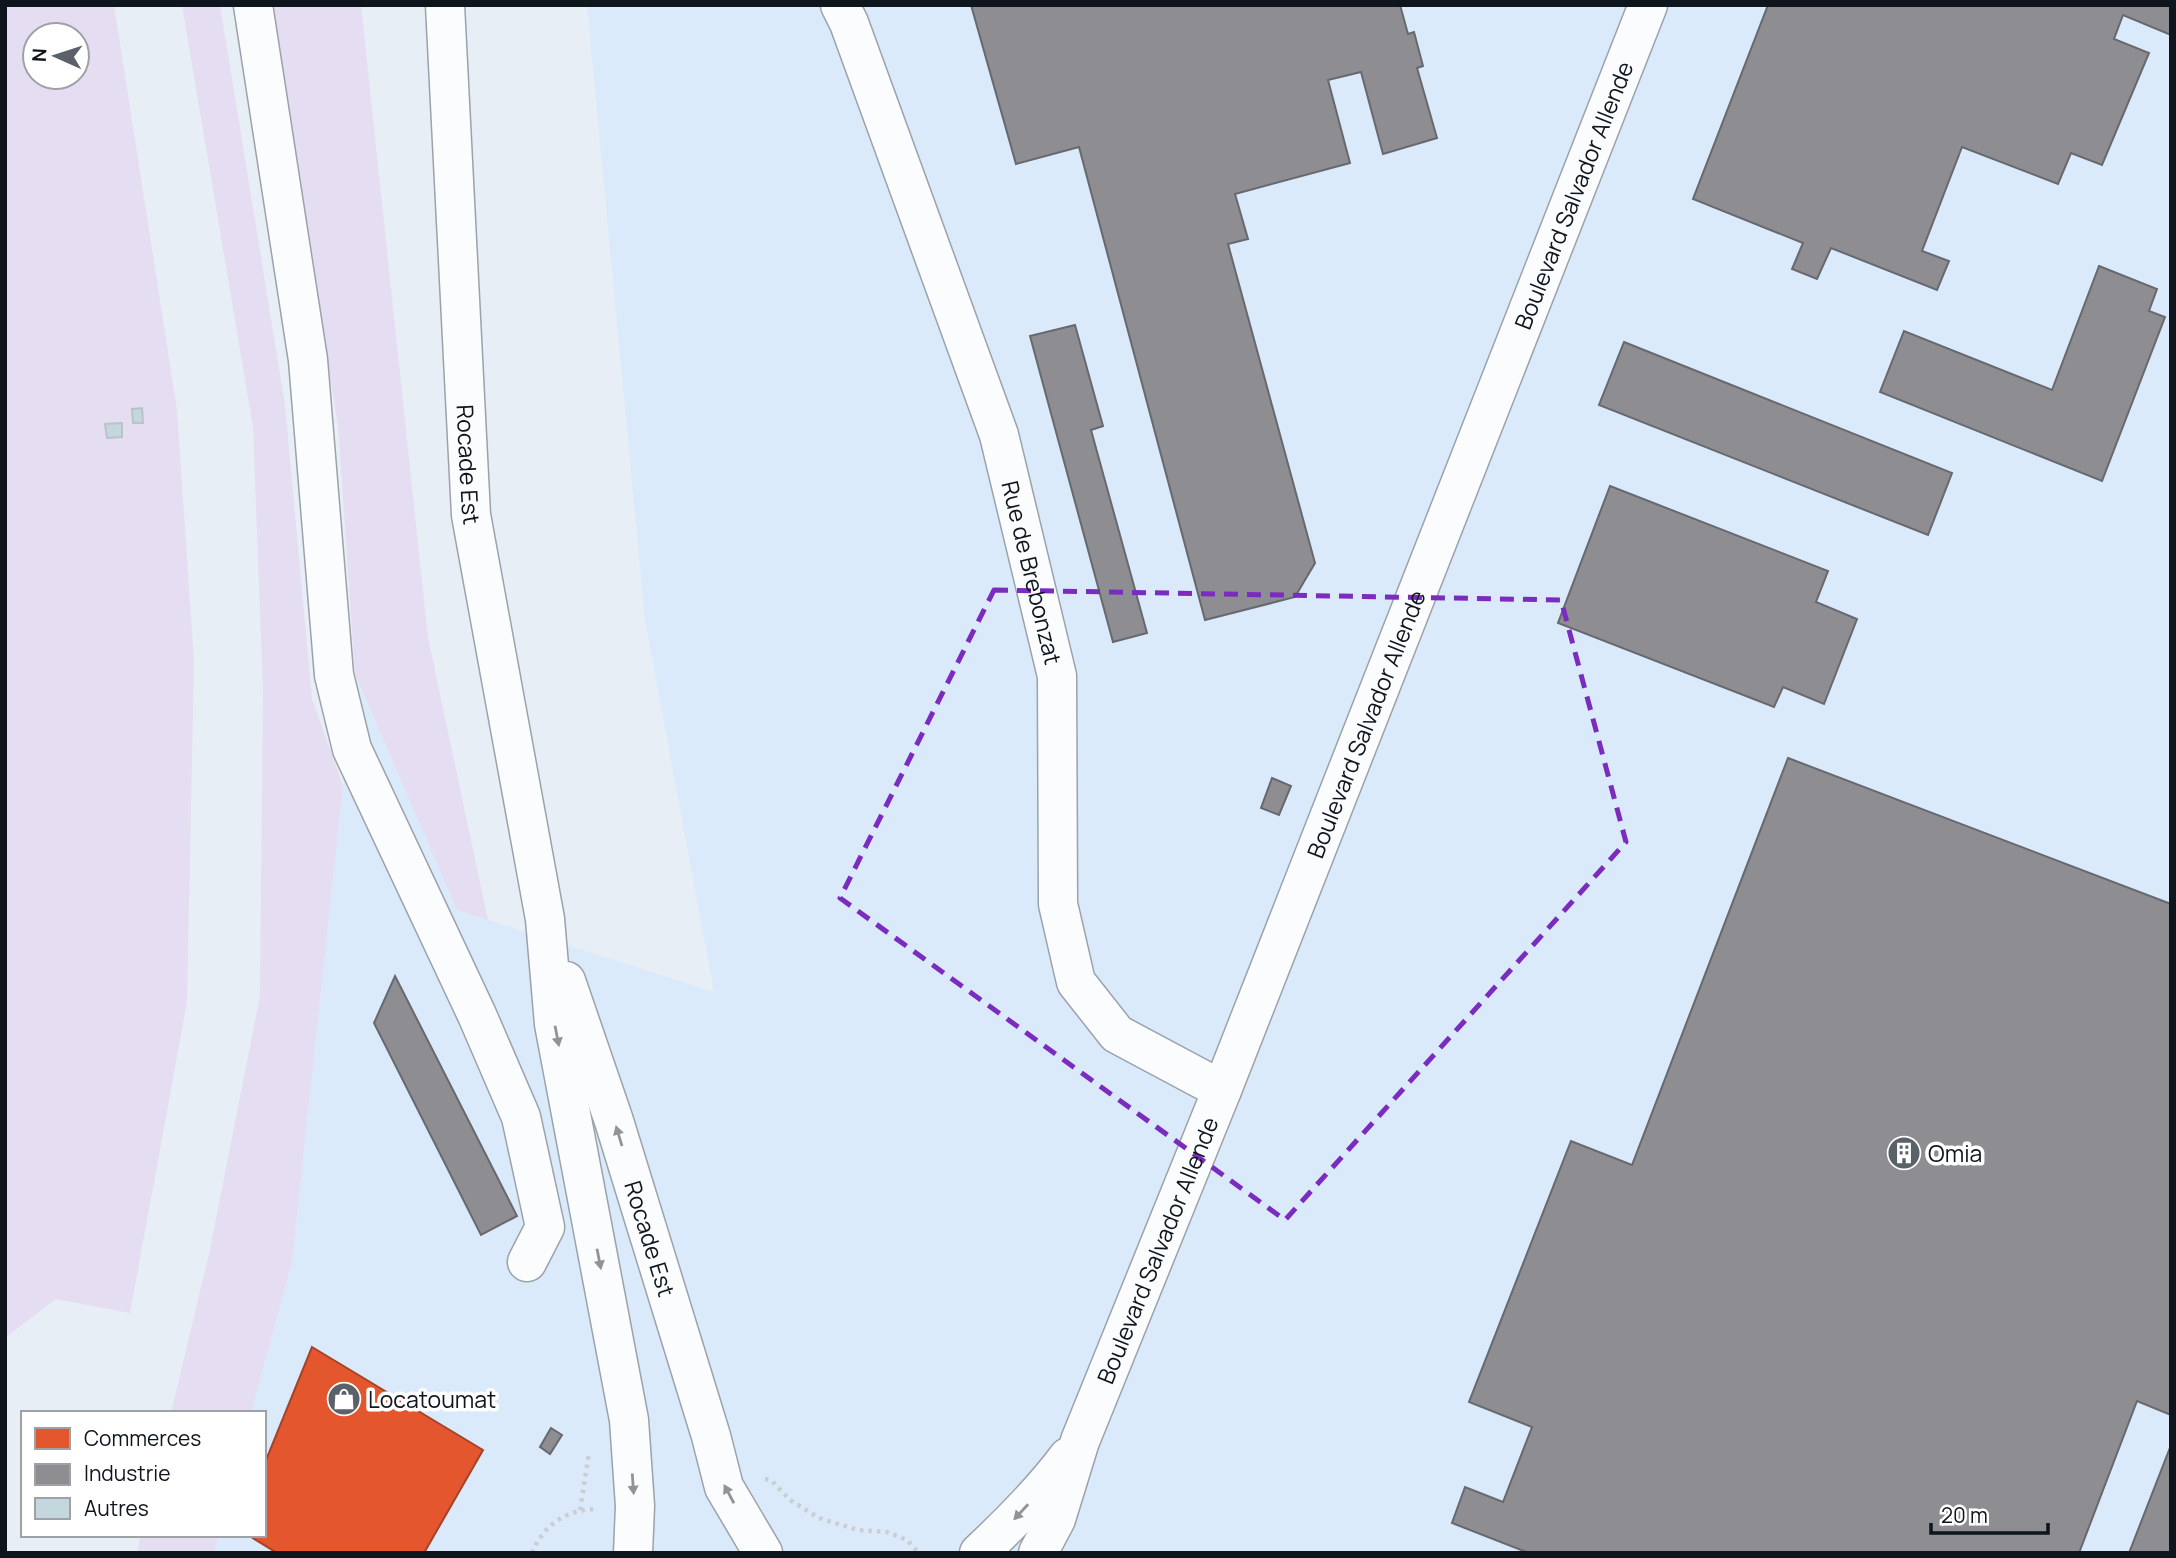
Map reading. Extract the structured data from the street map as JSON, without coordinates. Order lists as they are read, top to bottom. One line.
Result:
{"streets":{"street":["Boulevard Salvador Allende","Rocade Est","Rue de Brebonzat"]},"crossings":[["Boulevard Salvador Allende","Rue de Brebonzat"]],"places":{"building":["Omia"],"shop":["Locatoumat"]},"legend":["Commerces","Industrie","Autres"],"scale_bar":"20 m","north":"left"}
